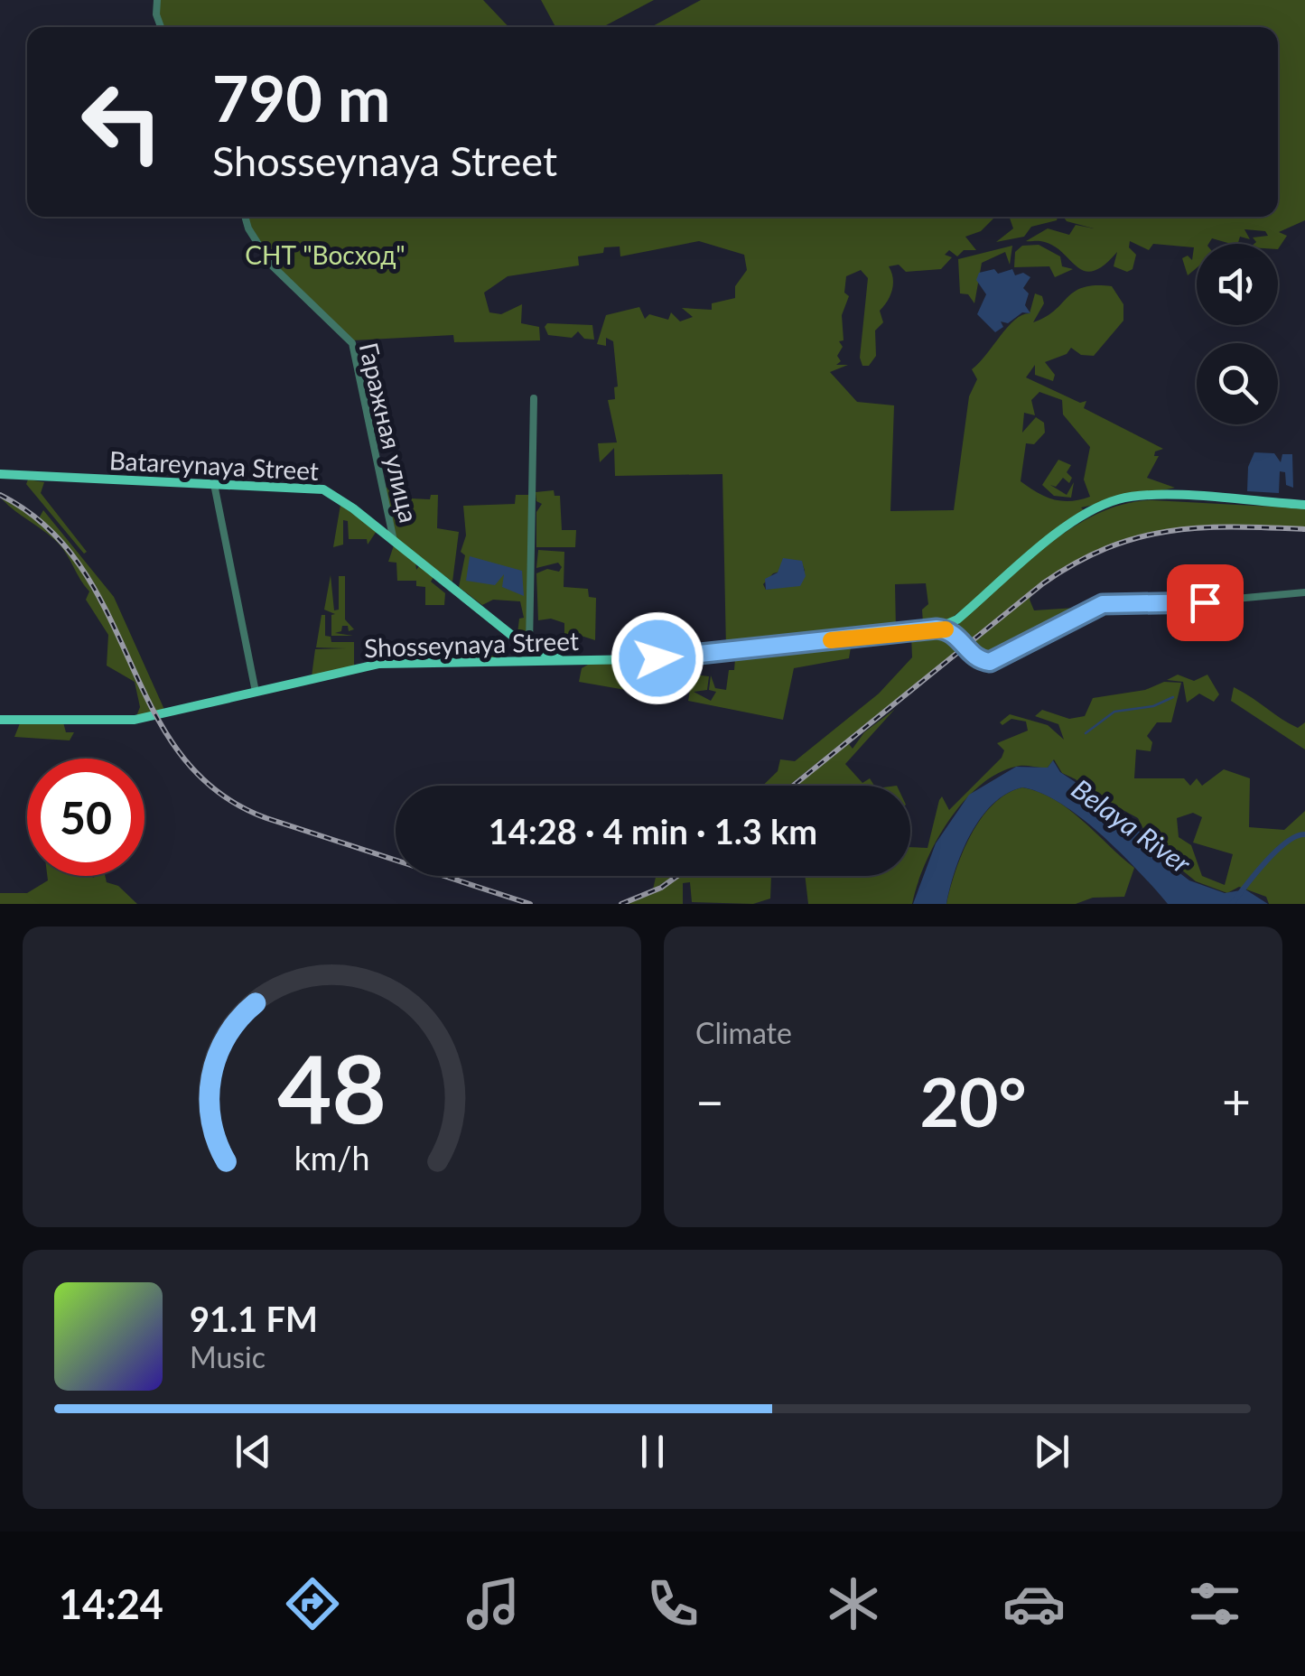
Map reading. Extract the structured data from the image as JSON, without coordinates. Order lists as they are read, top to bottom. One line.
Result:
{"streets":{"main road":["Batareynaya Street","Shosseynaya Street"],"street":["Гаражная улица"]},"crossings":[["Гаражная улица","Batareynaya Street"],["Batareynaya Street","Shosseynaya Street"]],"water":["Belaya River"],"parks":["СНТ \"Восход\""],"page":{"turn":["790 m","Shosseynaya Street"],"limit":"50","trip":"14:28 · 4 min · 1.3 km","tile":"Climate","heat":["−","20°","+"],"song":["91.1 FM","Music"],"tabs":"14:24","gauge":["48","km/h"]}}
